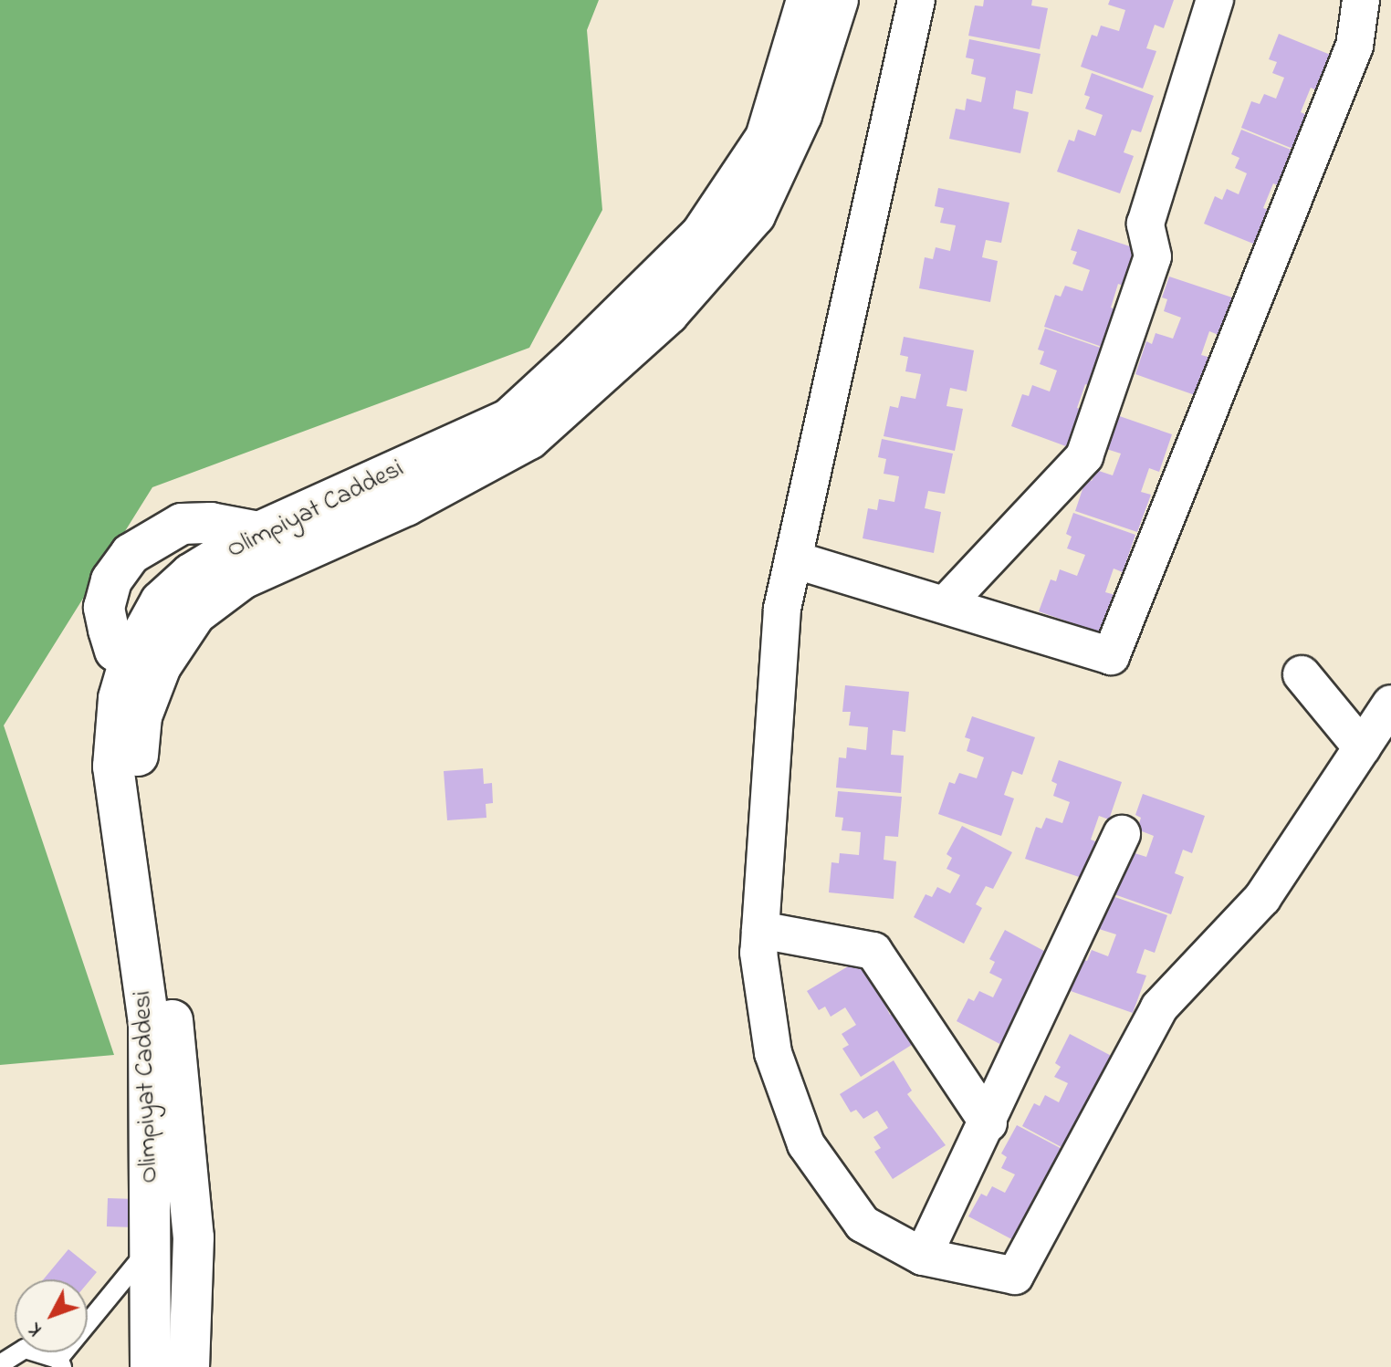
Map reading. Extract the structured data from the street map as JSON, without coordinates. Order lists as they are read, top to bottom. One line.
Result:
{"streets":{"street":["Olimpiyat Caddesi"]},"north":"bottom left"}
